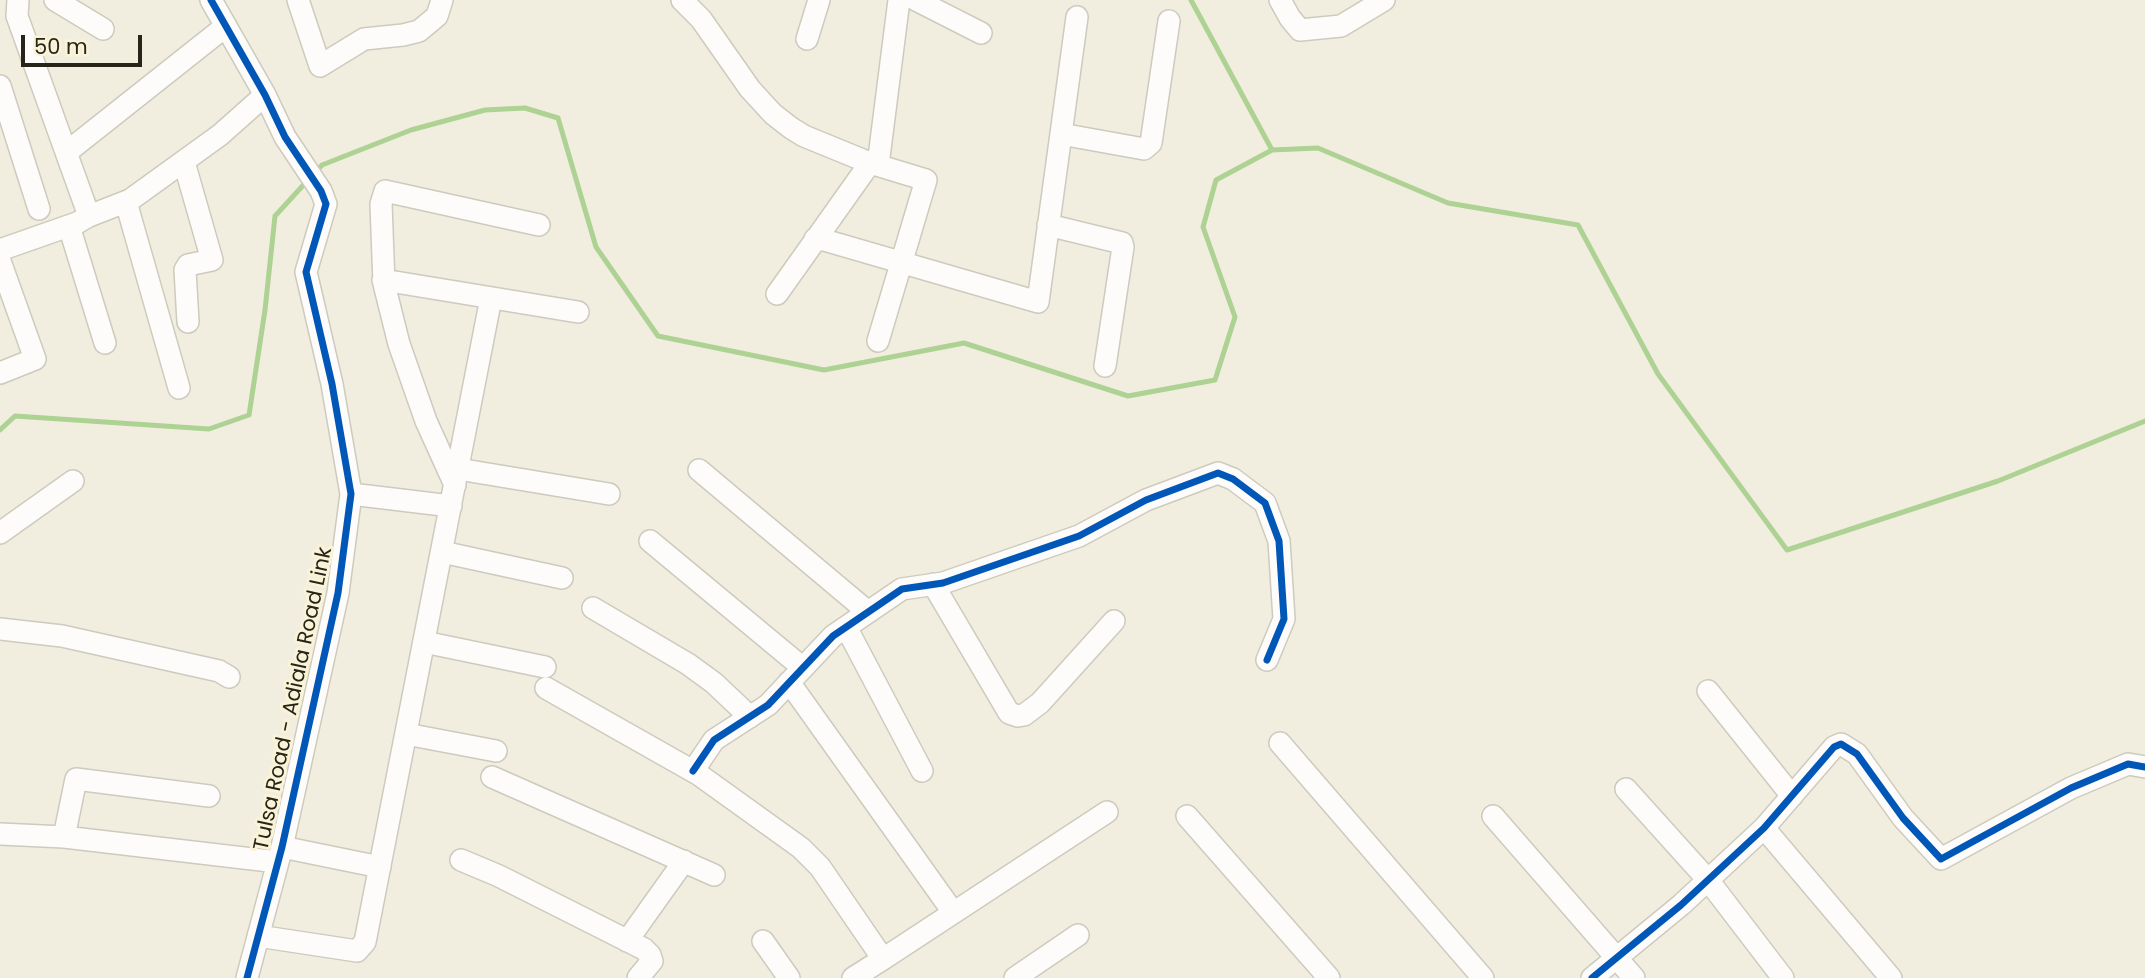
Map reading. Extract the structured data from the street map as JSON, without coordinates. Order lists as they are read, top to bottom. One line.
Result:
{"streets":{"street":["Tulsa Road - Adiala Road Link"]},"scale_bar":"50 m"}
